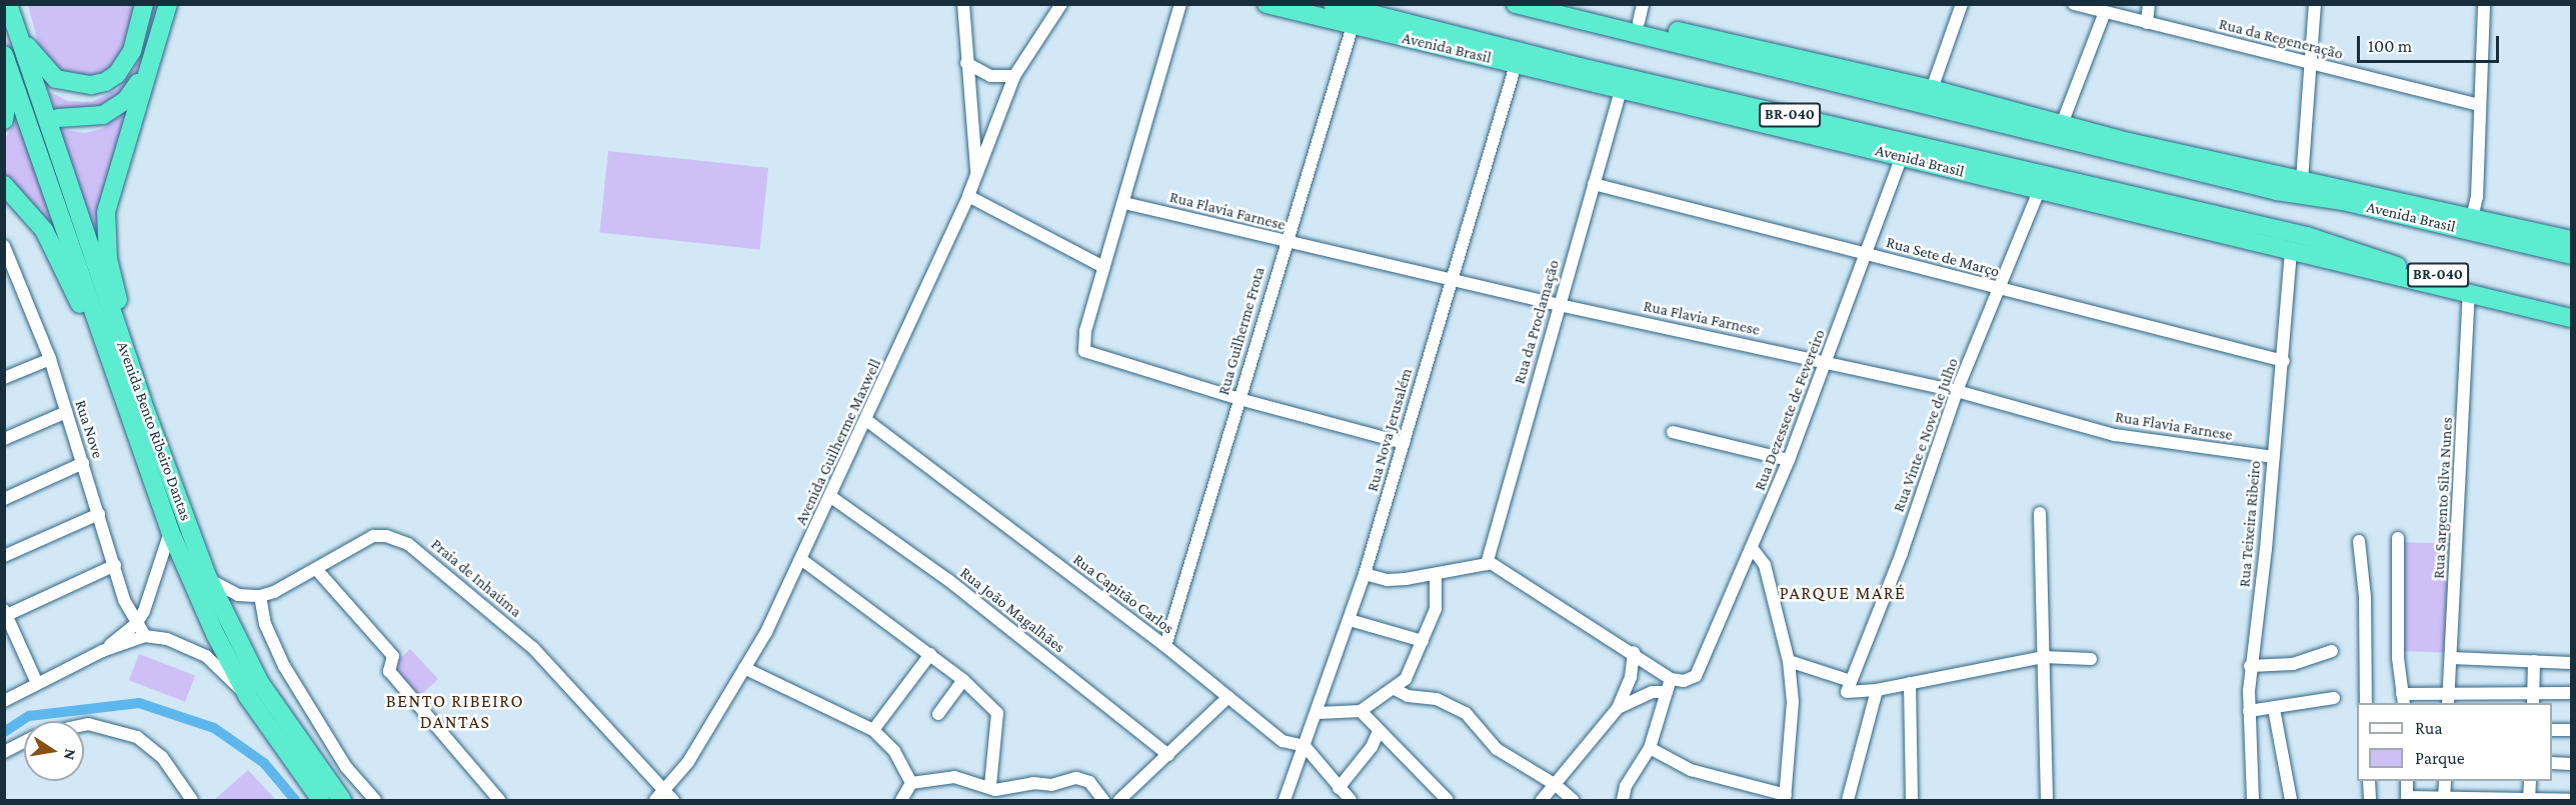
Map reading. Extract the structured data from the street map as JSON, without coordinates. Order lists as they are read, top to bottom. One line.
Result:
{"streets":{"highway":["Avenida Brasil","BR-040","Avenida Bento Ribeiro Dantas"],"street":["Rua da Regeneração","Rua Flavia Farnese","Rua Sete de Março","Rua da Proclamação","Rua Guilherme Frota","Rua Dezessete de Fevereiro","Rua Nove","Rua Nova Jerusalém","Rua Vinte e Nove de Julho","Avenida Guilherme Maxwell","Rua Sargento Silva Nunes","Rua Teixeira Ribeiro","Praia de Inhaúma","Rua Capitão Carlos","Rua João Magalhães"]},"crossings":[["Avenida Brasil","Rua da Proclamação"],["Avenida Brasil","Rua Guilherme Frota"],["Avenida Brasil","Rua Dezessete de Fevereiro"],["Avenida Brasil","Rua Nova Jerusalém"],["Avenida Brasil","Rua Vinte e Nove de Julho"],["Avenida Brasil","Rua Sargento Silva Nunes"],["Avenida Brasil","Rua Teixeira Ribeiro"],["Rua Flavia Farnese","Rua da Proclamação"],["Rua Flavia Farnese","Rua Guilherme Frota"],["Rua Flavia Farnese","Rua Dezessete de Fevereiro"],["Rua Flavia Farnese","Rua Nova Jerusalém"],["Rua Flavia Farnese","Rua Vinte e Nove de Julho"],["Rua Flavia Farnese","Rua Teixeira Ribeiro"],["Rua Sete de Março","Rua da Proclamação"],["Rua Sete de Março","Rua Dezessete de Fevereiro"],["Rua Sete de Março","Rua Vinte e Nove de Julho"],["Rua Sete de Março","Rua Teixeira Ribeiro"],["Rua Guilherme Frota","Rua Capitão Carlos"],["Rua Nova Jerusalém","Rua Capitão Carlos"],["Avenida Guilherme Maxwell","Praia de Inhaúma"],["Avenida Guilherme Maxwell","Rua Capitão Carlos"],["Avenida Guilherme Maxwell","Rua João Magalhães"]],"districts":["PARQUE MARÉ","BENTO RIBEIRO DANTAS"],"legend":["Rua","Parque"],"scale_bar":"100 m","north":"right"}
